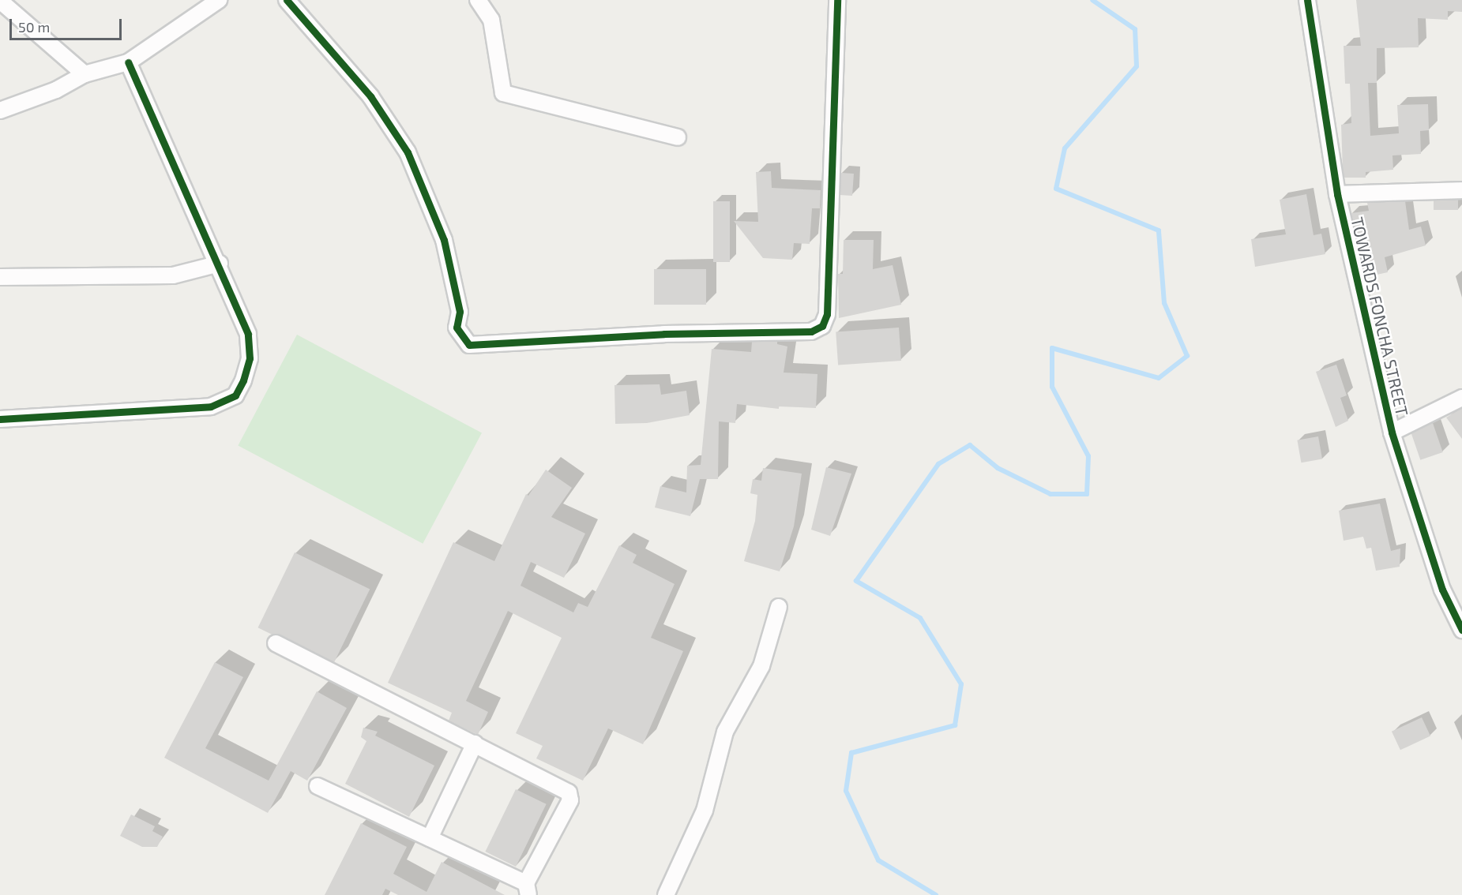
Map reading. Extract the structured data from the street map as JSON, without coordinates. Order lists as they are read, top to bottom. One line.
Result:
{"streets":{"street":["TOWARDS FONCHA STREET"]},"scale_bar":"50 m"}
